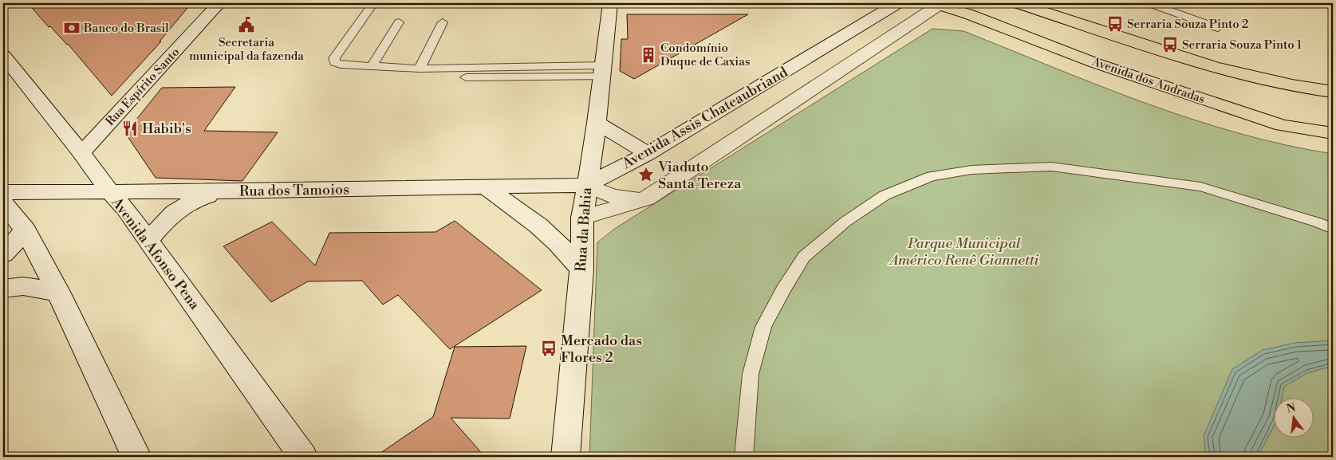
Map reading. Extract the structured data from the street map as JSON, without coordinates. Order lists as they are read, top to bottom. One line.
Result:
{"streets":{"main road":["Avenida dos Andradas"],"street":["Rua Espírito Santo","Avenida Assis Chateaubriand","Rua dos Tamoios","Rua da Bahia","Avenida Afonso Pena"]},"crossings":[["Avenida dos Andradas","Avenida Assis Chateaubriand"],["Rua Espírito Santo","Avenida Afonso Pena"],["Avenida Assis Chateaubriand","Rua dos Tamoios"],["Avenida Assis Chateaubriand","Rua da Bahia"],["Rua dos Tamoios","Rua da Bahia"],["Rua dos Tamoios","Avenida Afonso Pena"]],"parks":["Parque Municipal Américo Renê Giannetti"],"places":{"bus stop":["Serraria Souza Pinto 2","Serraria Souza Pinto 1","Mercado das Flores 2"],"public building":["Secretaria municipal da fazenda"],"bank":["Banco do Brasil"],"building":["Condomínio Duque de Caxias"],"restaurant":["Habib's"],"place":["Viaduto Santa Tereza"]},"north":"top"}
